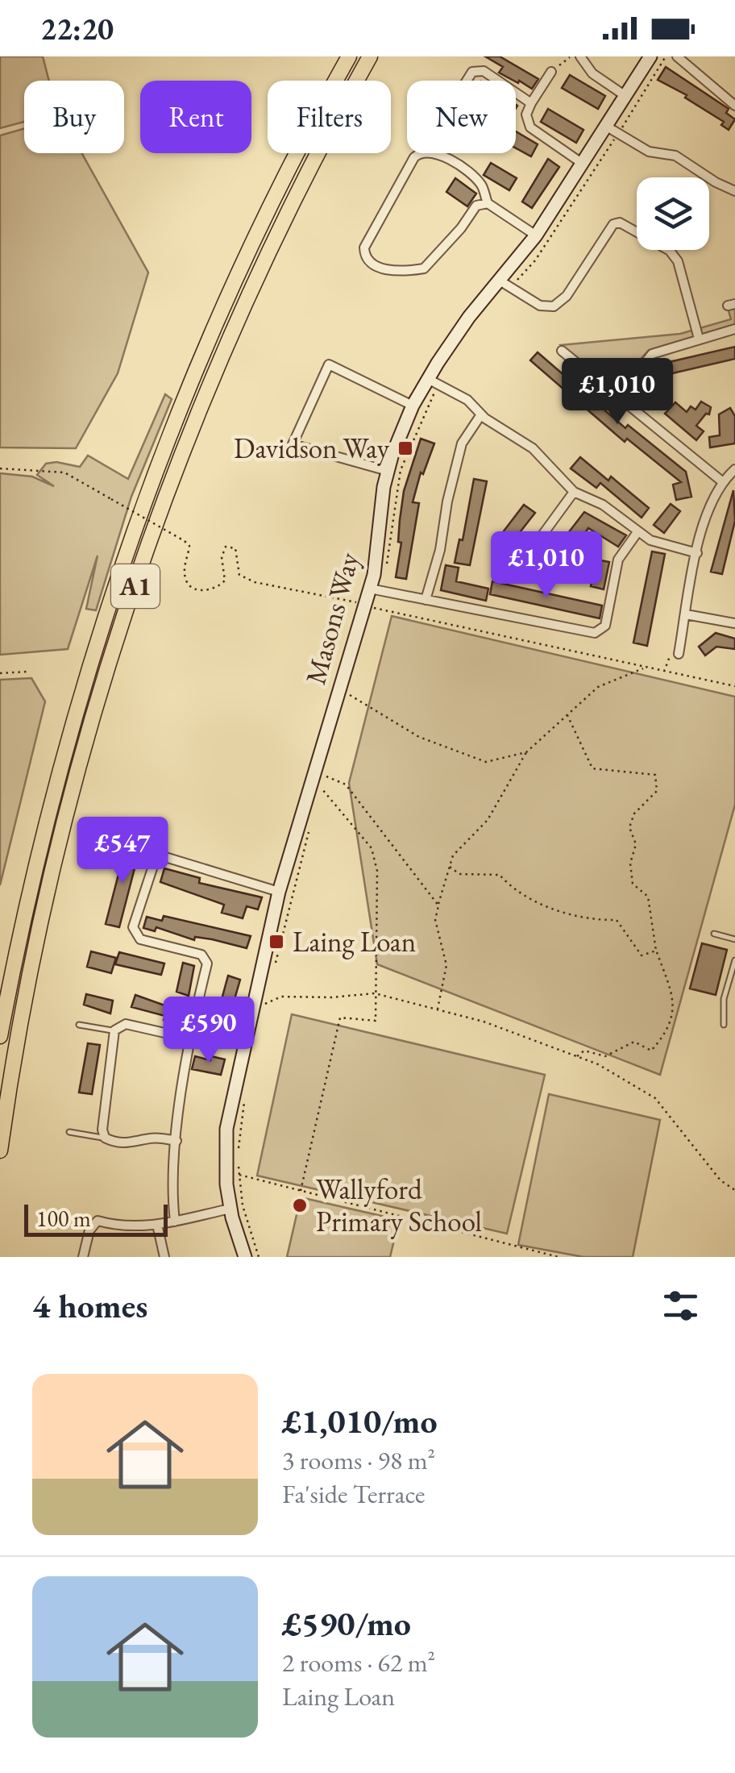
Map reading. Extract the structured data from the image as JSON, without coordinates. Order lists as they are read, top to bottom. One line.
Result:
{"streets":{"highway":["A1"],"street":["Masons Way"]},"places":{"transit":["Davidson Way","Laing Loan"],"other":["Wallyford Primary School"]},"scale_bar":"100 m","page":{"status":"22:20","chip":["Buy","Rent","Filters","New"],"price":["£1,010","£1,010","£547","£590"],"scale":"100 m","heading":"4 homes","list":[{"name":"£1,010/mo","note":"3 rooms · 98 m² · Fa'side Terrace"},{"name":"£590/mo","note":"2 rooms · 62 m² · Laing Loan"}]}}
